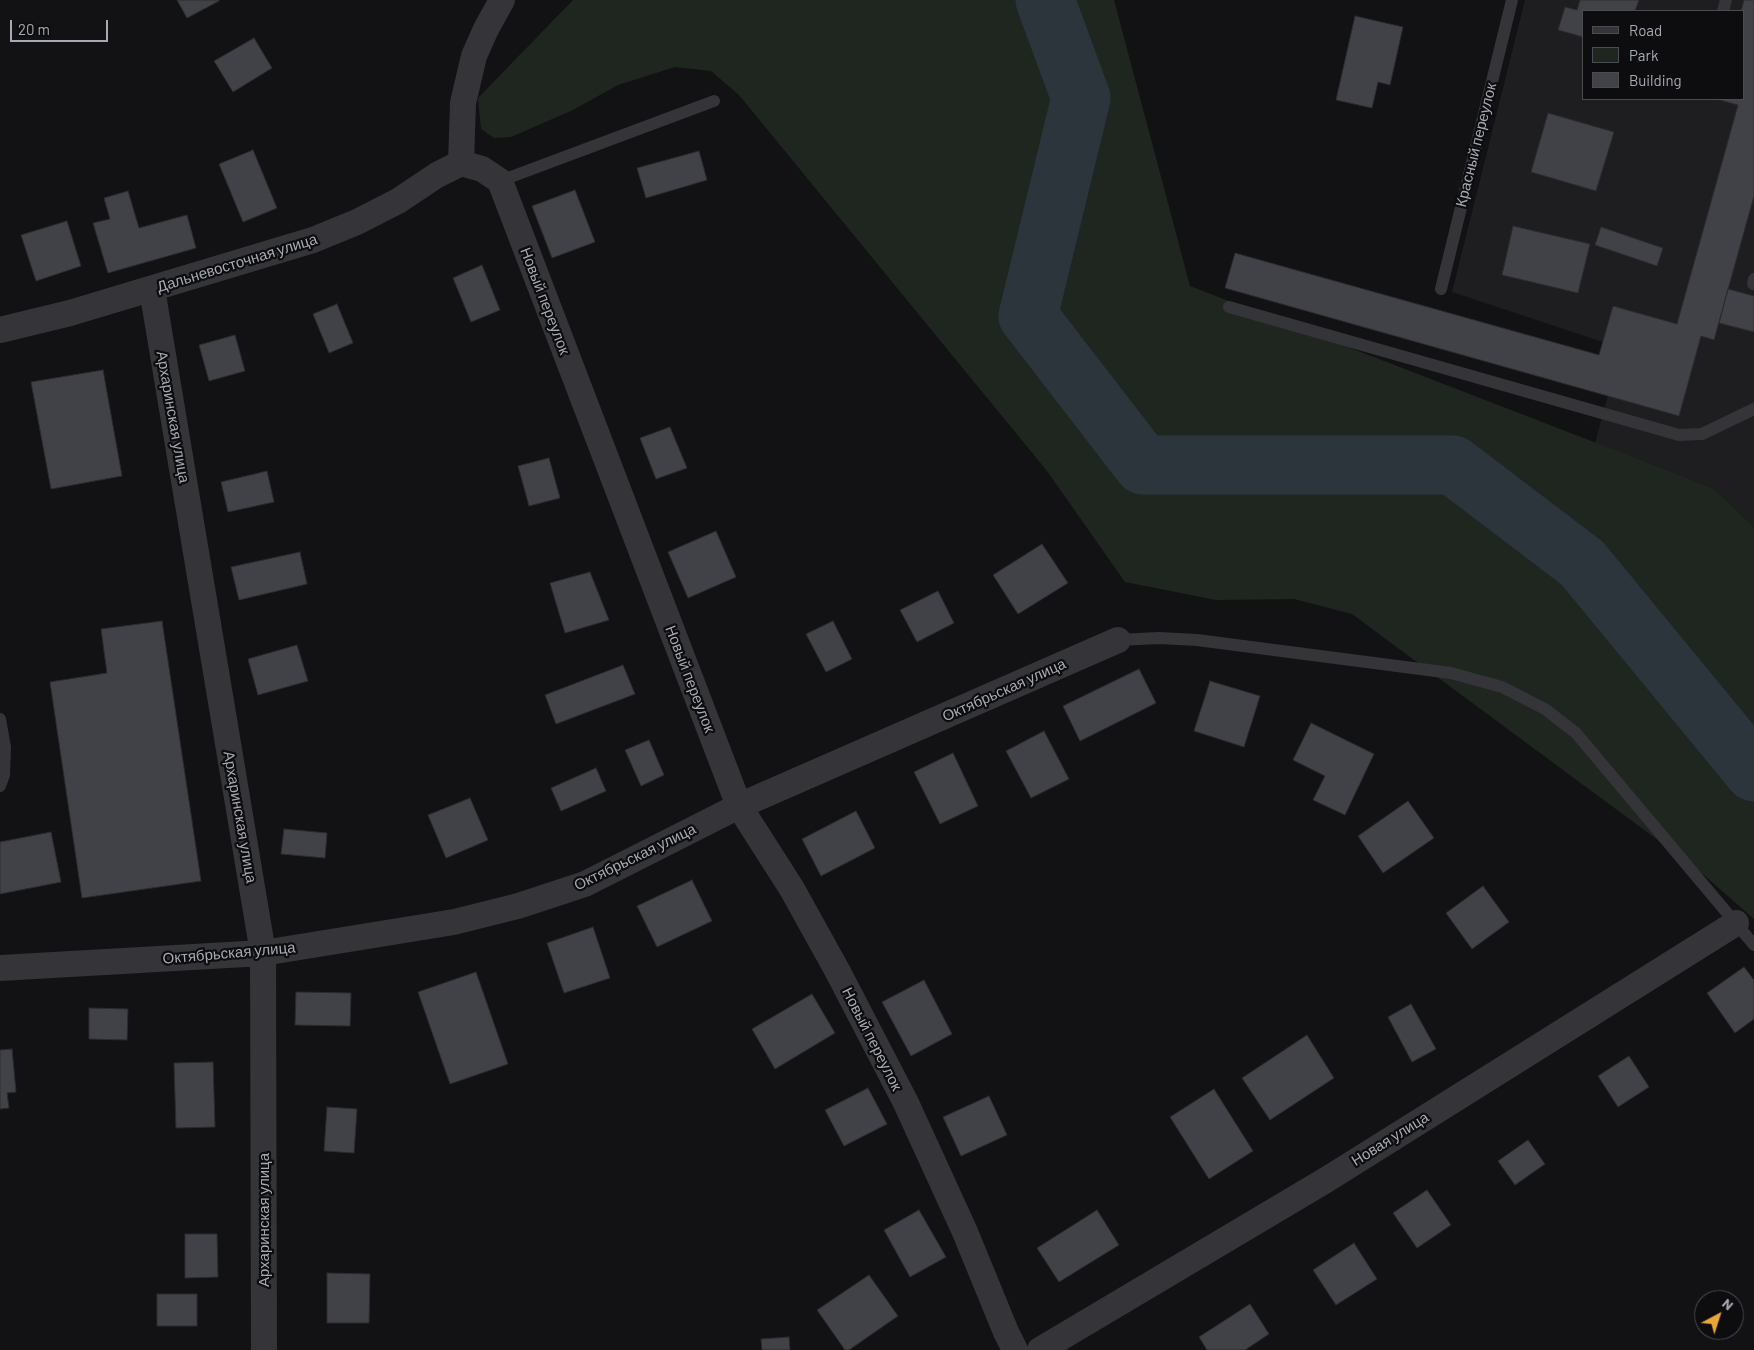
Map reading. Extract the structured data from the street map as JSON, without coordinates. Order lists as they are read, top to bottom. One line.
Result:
{"streets":{"street":["Дальневосточная улица","Новый переулок","Архаринская улица","Октябрьская улица","Новая улица"],"lane":["Красный переулок"]},"crossings":[["Дальневосточная улица","Архаринская улица"],["Новый переулок","Октябрьская улица"],["Архаринская улица","Октябрьская улица"]],"legend":["Road","Park","Building"],"scale_bar":"20 m","north":"top right"}
